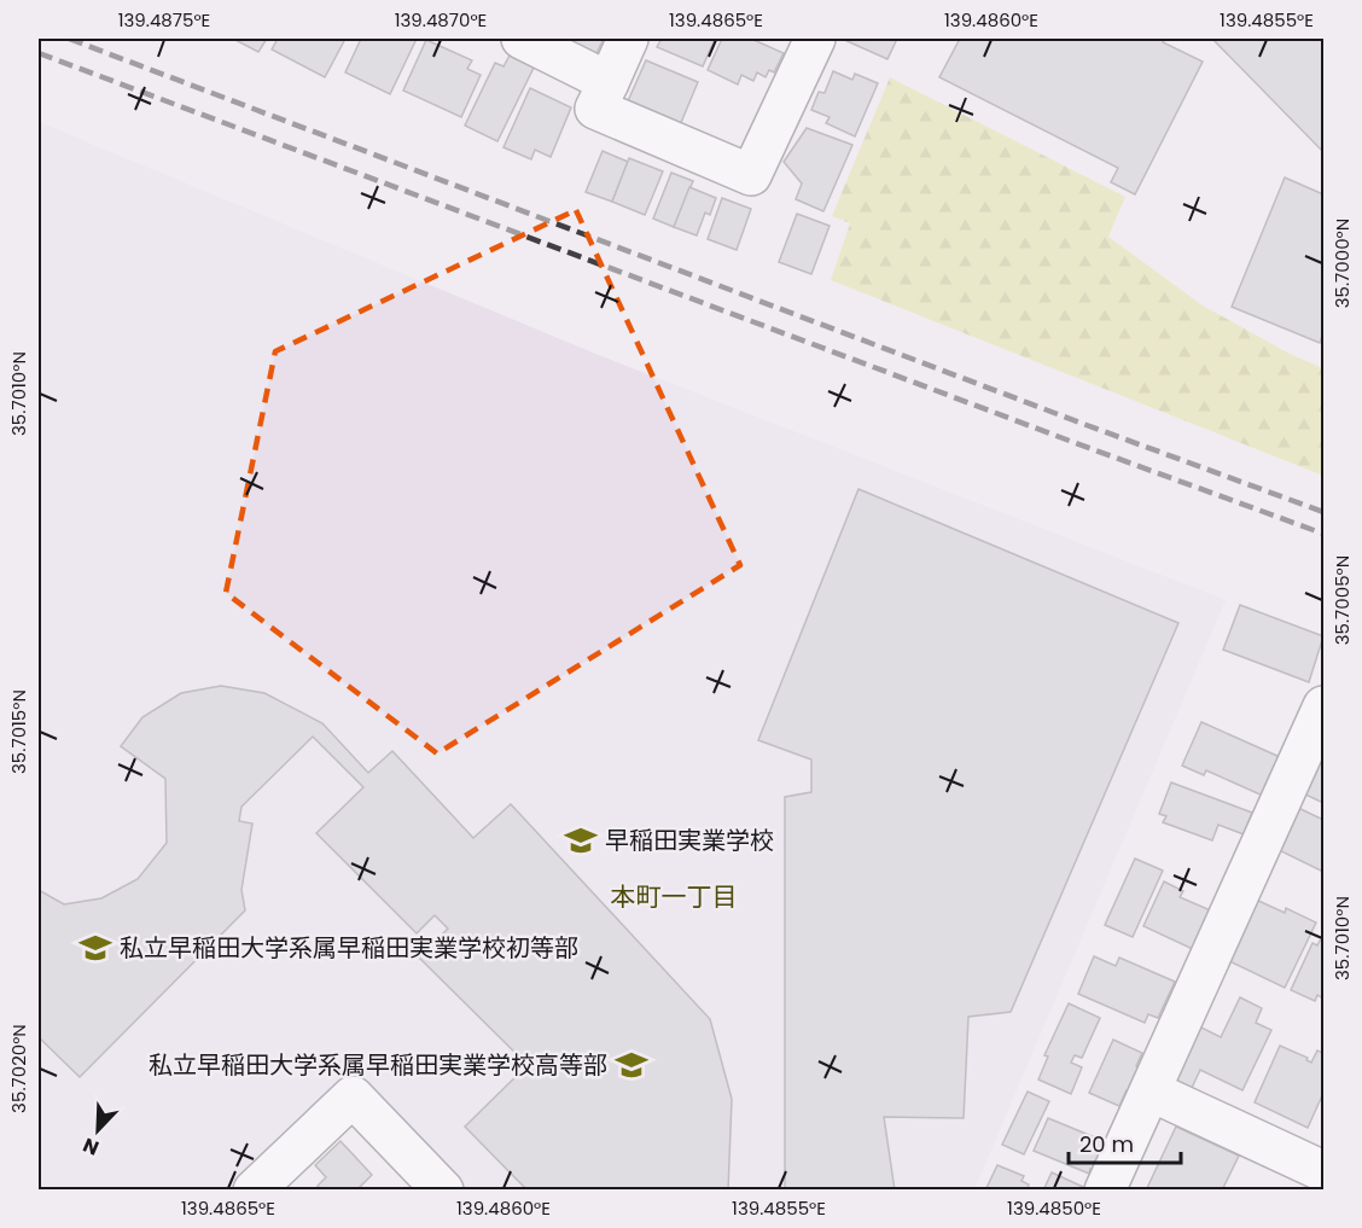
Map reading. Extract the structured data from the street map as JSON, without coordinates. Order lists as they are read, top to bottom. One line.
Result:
{"districts":["本町一丁目"],"places":{"school or university":["早稲田実業学校","私立早稲田大学系属早稲田実業学校初等部","私立早稲田大学系属早稲田実業学校高等部"]},"scale_bar":"20 m","north":"bottom left","coordinates":["139.4875°E","139.4870°E","139.4865°E","139.4860°E","139.4855°E","35.7000°N","35.7010°N","35.7005°N","35.7015°N","35.7020°N","139.4850°E"]}
